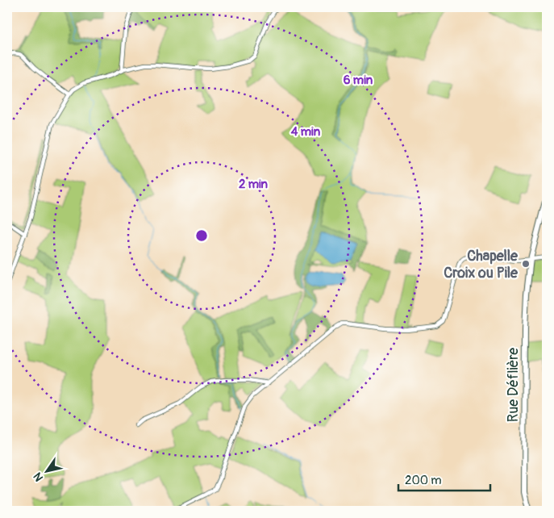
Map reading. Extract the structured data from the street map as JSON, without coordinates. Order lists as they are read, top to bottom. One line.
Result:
{"streets":{"street":["Rue Déflière"]},"places":["Chapelle Croix ou Pile"],"scale_bar":"200 m","north":"bottom left","rings":["6 min","4 min","2 min"]}
